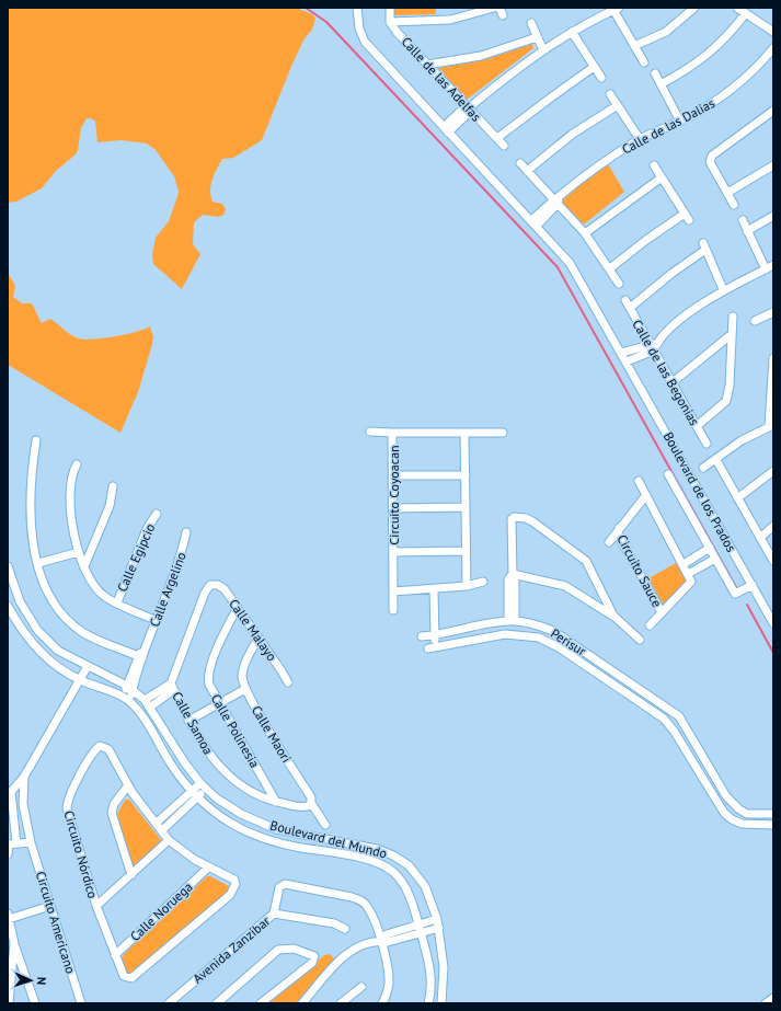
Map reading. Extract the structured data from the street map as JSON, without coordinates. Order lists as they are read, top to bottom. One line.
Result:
{"streets":{"street":["Calle de las Adelfas","Calle de las Dalias","Calle de las Begonias","Boulevard de los Prados","Circuito Coyoacan","Calle Egipcio","Circuito Sauce","Calle Argelino","Calle Malayo","Perisur","Calle Samoa","Calle Polinesia","Calle Maori","Boulevard del Mundo","Circuito Nórdico","Calle Noruega","Circuito Americano","Avenida Zanzibar"]},"crossings":[["Calle de las Dalias","Boulevard de los Prados"],["Calle Argelino","Boulevard del Mundo"],["Calle Malayo","Calle Samoa"],["Calle Malayo","Calle Polinesia"],["Calle Malayo","Calle Maori"],["Calle Samoa","Calle Polinesia"],["Calle Samoa","Calle Maori"],["Circuito Nórdico","Calle Noruega"]],"north":"right"}
